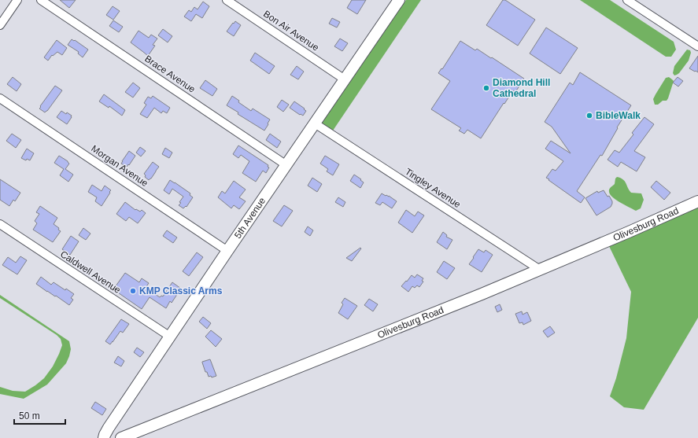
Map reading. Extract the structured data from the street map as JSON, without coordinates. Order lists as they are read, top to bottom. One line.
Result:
{"streets":{"main road":["5th Avenue","Olivesburg Road"],"street":["Bon Air Avenue","Brace Avenue","Morgan Avenue","Tingley Avenue","Caldwell Avenue"]},"crossings":[["Bon Air Avenue","5th Avenue"],["Brace Avenue","5th Avenue"],["Morgan Avenue","5th Avenue"],["Tingley Avenue","5th Avenue"],["Tingley Avenue","Olivesburg Road"],["5th Avenue","Caldwell Avenue"]],"places":["Diamond Hill Cathedral","BibleWalk","KMP Classic Arms"],"scale_bar":"50 m"}
